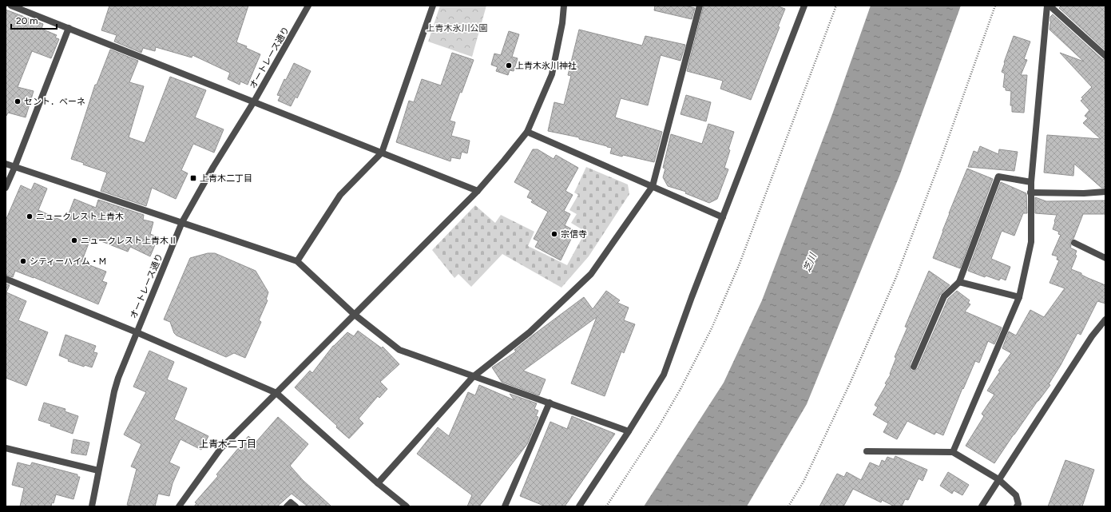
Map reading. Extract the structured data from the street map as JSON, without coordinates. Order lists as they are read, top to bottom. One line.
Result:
{"streets":{"street":["オートレース通り"]},"districts":["上青木二丁目"],"water":["芝川"],"parks":["上青木氷川公園"],"places":{"other":["上青木氷川神社","セント．ベーネ","ニュークレスト上青木","宗信寺","ニュークレスト上青木Ⅱ","シティーハイム・M"],"transit":["上青木二丁目"]},"scale_bar":"20 m"}
